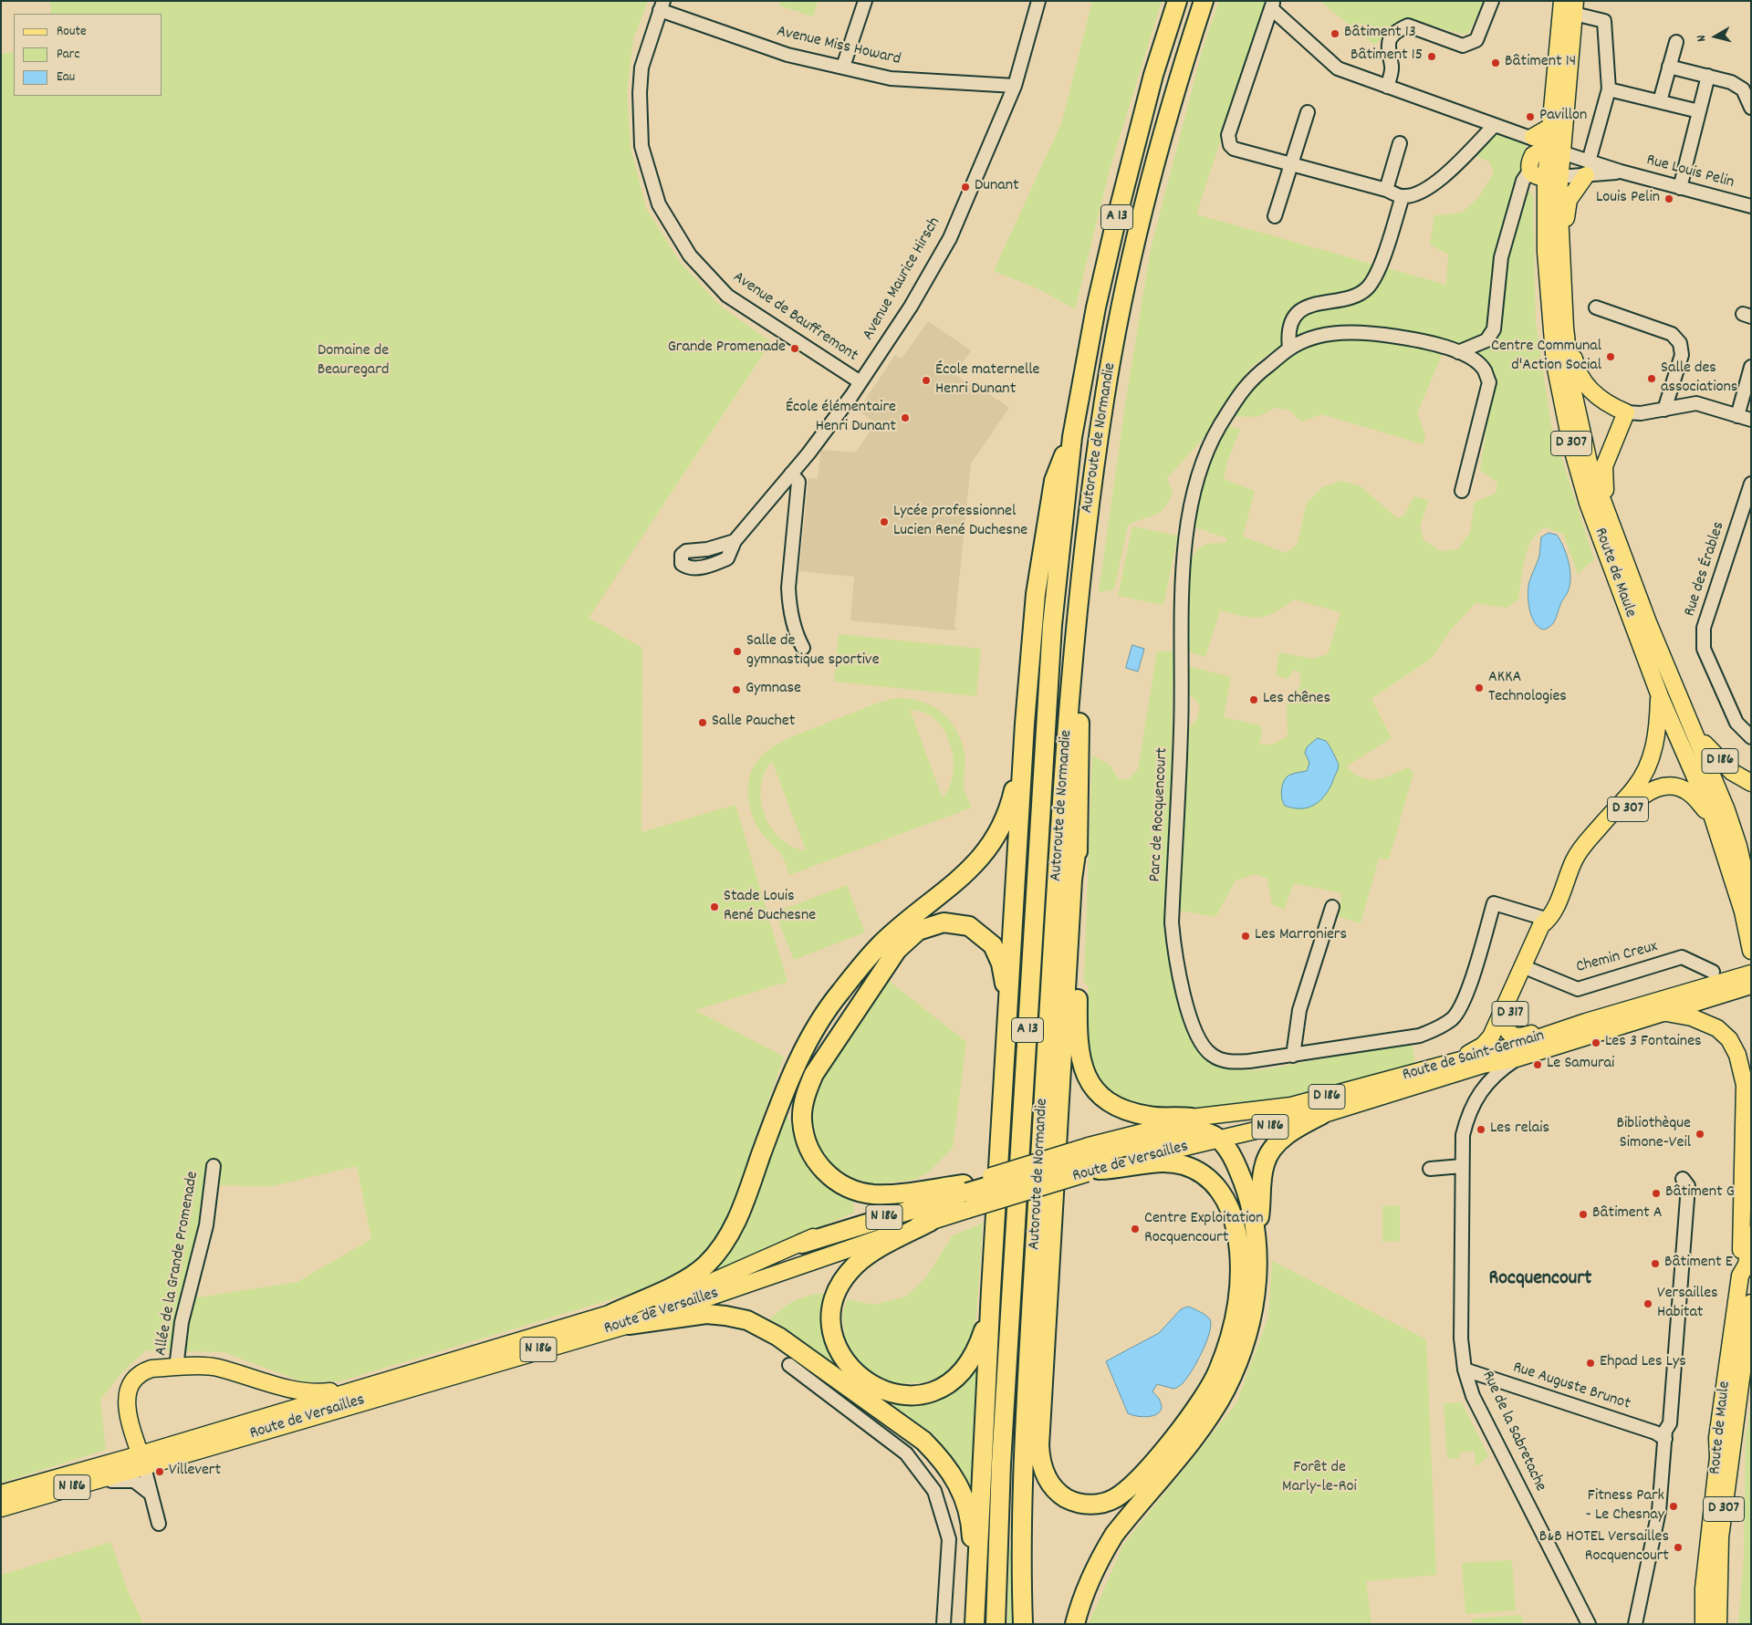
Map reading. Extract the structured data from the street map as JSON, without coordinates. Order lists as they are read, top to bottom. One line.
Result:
{"streets":{"highway":["A 13","Autoroute de Normandie","N 186"],"main road":["D 307","Route de Maule","D 186","D 317","Route de Saint-Germain","Route de Versailles"],"street":["Avenue Miss Howard","Rue Louis Pelin","Avenue Maurice Hirsch","Avenue de Bauffremont","Rue des Érables","Parc de Rocquencourt","Chemin Creux","Allée de la Grande Promenade","Rue Auguste Brunot","Rue de la Sabretache"]},"crossings":[["Avenue Miss Howard","Avenue Maurice Hirsch"],["Avenue Miss Howard","Avenue de Bauffremont"],["Rue Louis Pelin","D 307"],["Rue Louis Pelin","Route de Maule"],["Avenue Maurice Hirsch","Avenue de Bauffremont"],["D 307","Route de Maule"],["D 307","D 317"],["Route de Maule","D 186"],["Route de Maule","D 317"],["D 186","Parc de Rocquencourt"],["D 186","D 317"],["D 186","Route de Saint-Germain"],["Parc de Rocquencourt","D 317"],["Chemin Creux","D 317"],["D 317","Route de Saint-Germain"],["Route de Saint-Germain","N 186"],["Route de Saint-Germain","Route de Versailles"],["Route de Saint-Germain","Rue de la Sabretache"],["N 186","Route de Versailles"],["Rue Auguste Brunot","Rue de la Sabretache"]],"districts":["Rocquencourt"],"parks":["Domaine de Beauregard","Forêt de Marly-le-Roi"],"places":["Bâtiment 13","Bâtiment 15","Bâtiment 14","Pavillon","Dunant","Louis Pelin","Grande Promenade","Centre Communal d'Action Social","Salle des associations","École maternelle Henri Dunant","École élémentaire Henri Dunant","Lycée professionnel Lucien René Duchesne","Salle de gymnastique sportive","AKKA Technologies","Gymnase","Les chênes","Salle Pauchet","Stade Louis René Duchesne","Les Marroniers","Les 3 Fontaines","Le Samurai","Les relais","Bibliothèque Simone-Veil","Bâtiment G","Bâtiment A","Centre Exploitation Rocquencourt","Bâtiment E","Versailles Habitat","Ehpad Les Lys","Villevert","Fitness Park - Le Chesnay","B&B HOTEL Versailles Rocquencourt"],"legend":["Route","Parc","Eau"],"north":"left"}
